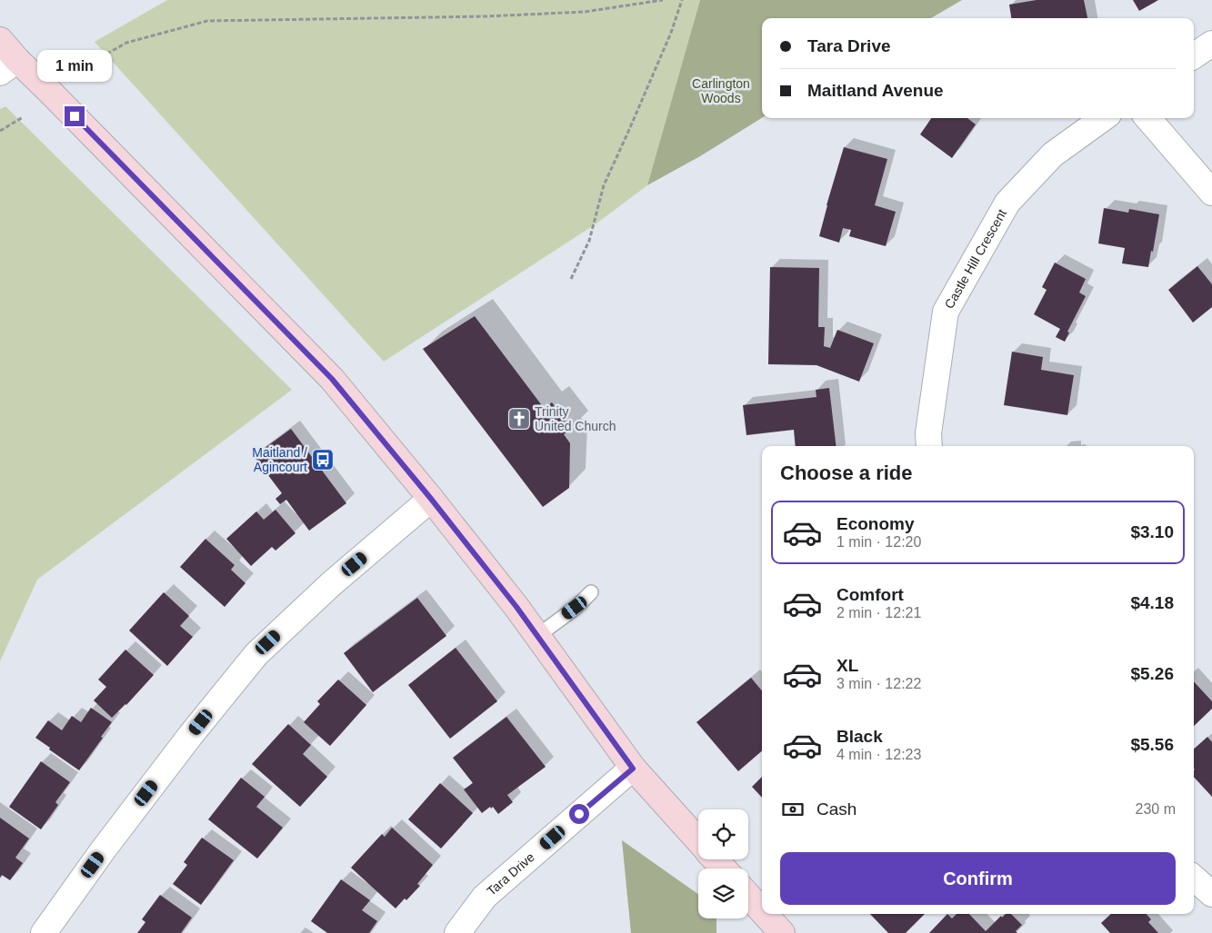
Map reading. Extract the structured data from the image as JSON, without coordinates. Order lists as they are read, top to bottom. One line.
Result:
{"streets":{"street":["Castle Hill Crescent","Tara Drive"]},"parks":["Carlington Woods"],"places":{"church":["Trinity United Church"],"bus stop":["Maitland / Agincourt"]},"page":{"banner":["Tara Drive","Maitland Avenue"],"bubble":"1 min","heading":"Choose a ride","list":[{"name":"Economy","note":"1 min · 12:20","value":"$3.10"},{"name":"Comfort","note":"2 min · 12:21","value":"$4.18"},{"name":"XL","note":"3 min · 12:22","value":"$5.26"},{"name":"Black","note":"4 min · 12:23","value":"$5.56"}],"pay":["Cash","230 m"],"buttons":"Confirm"}}
